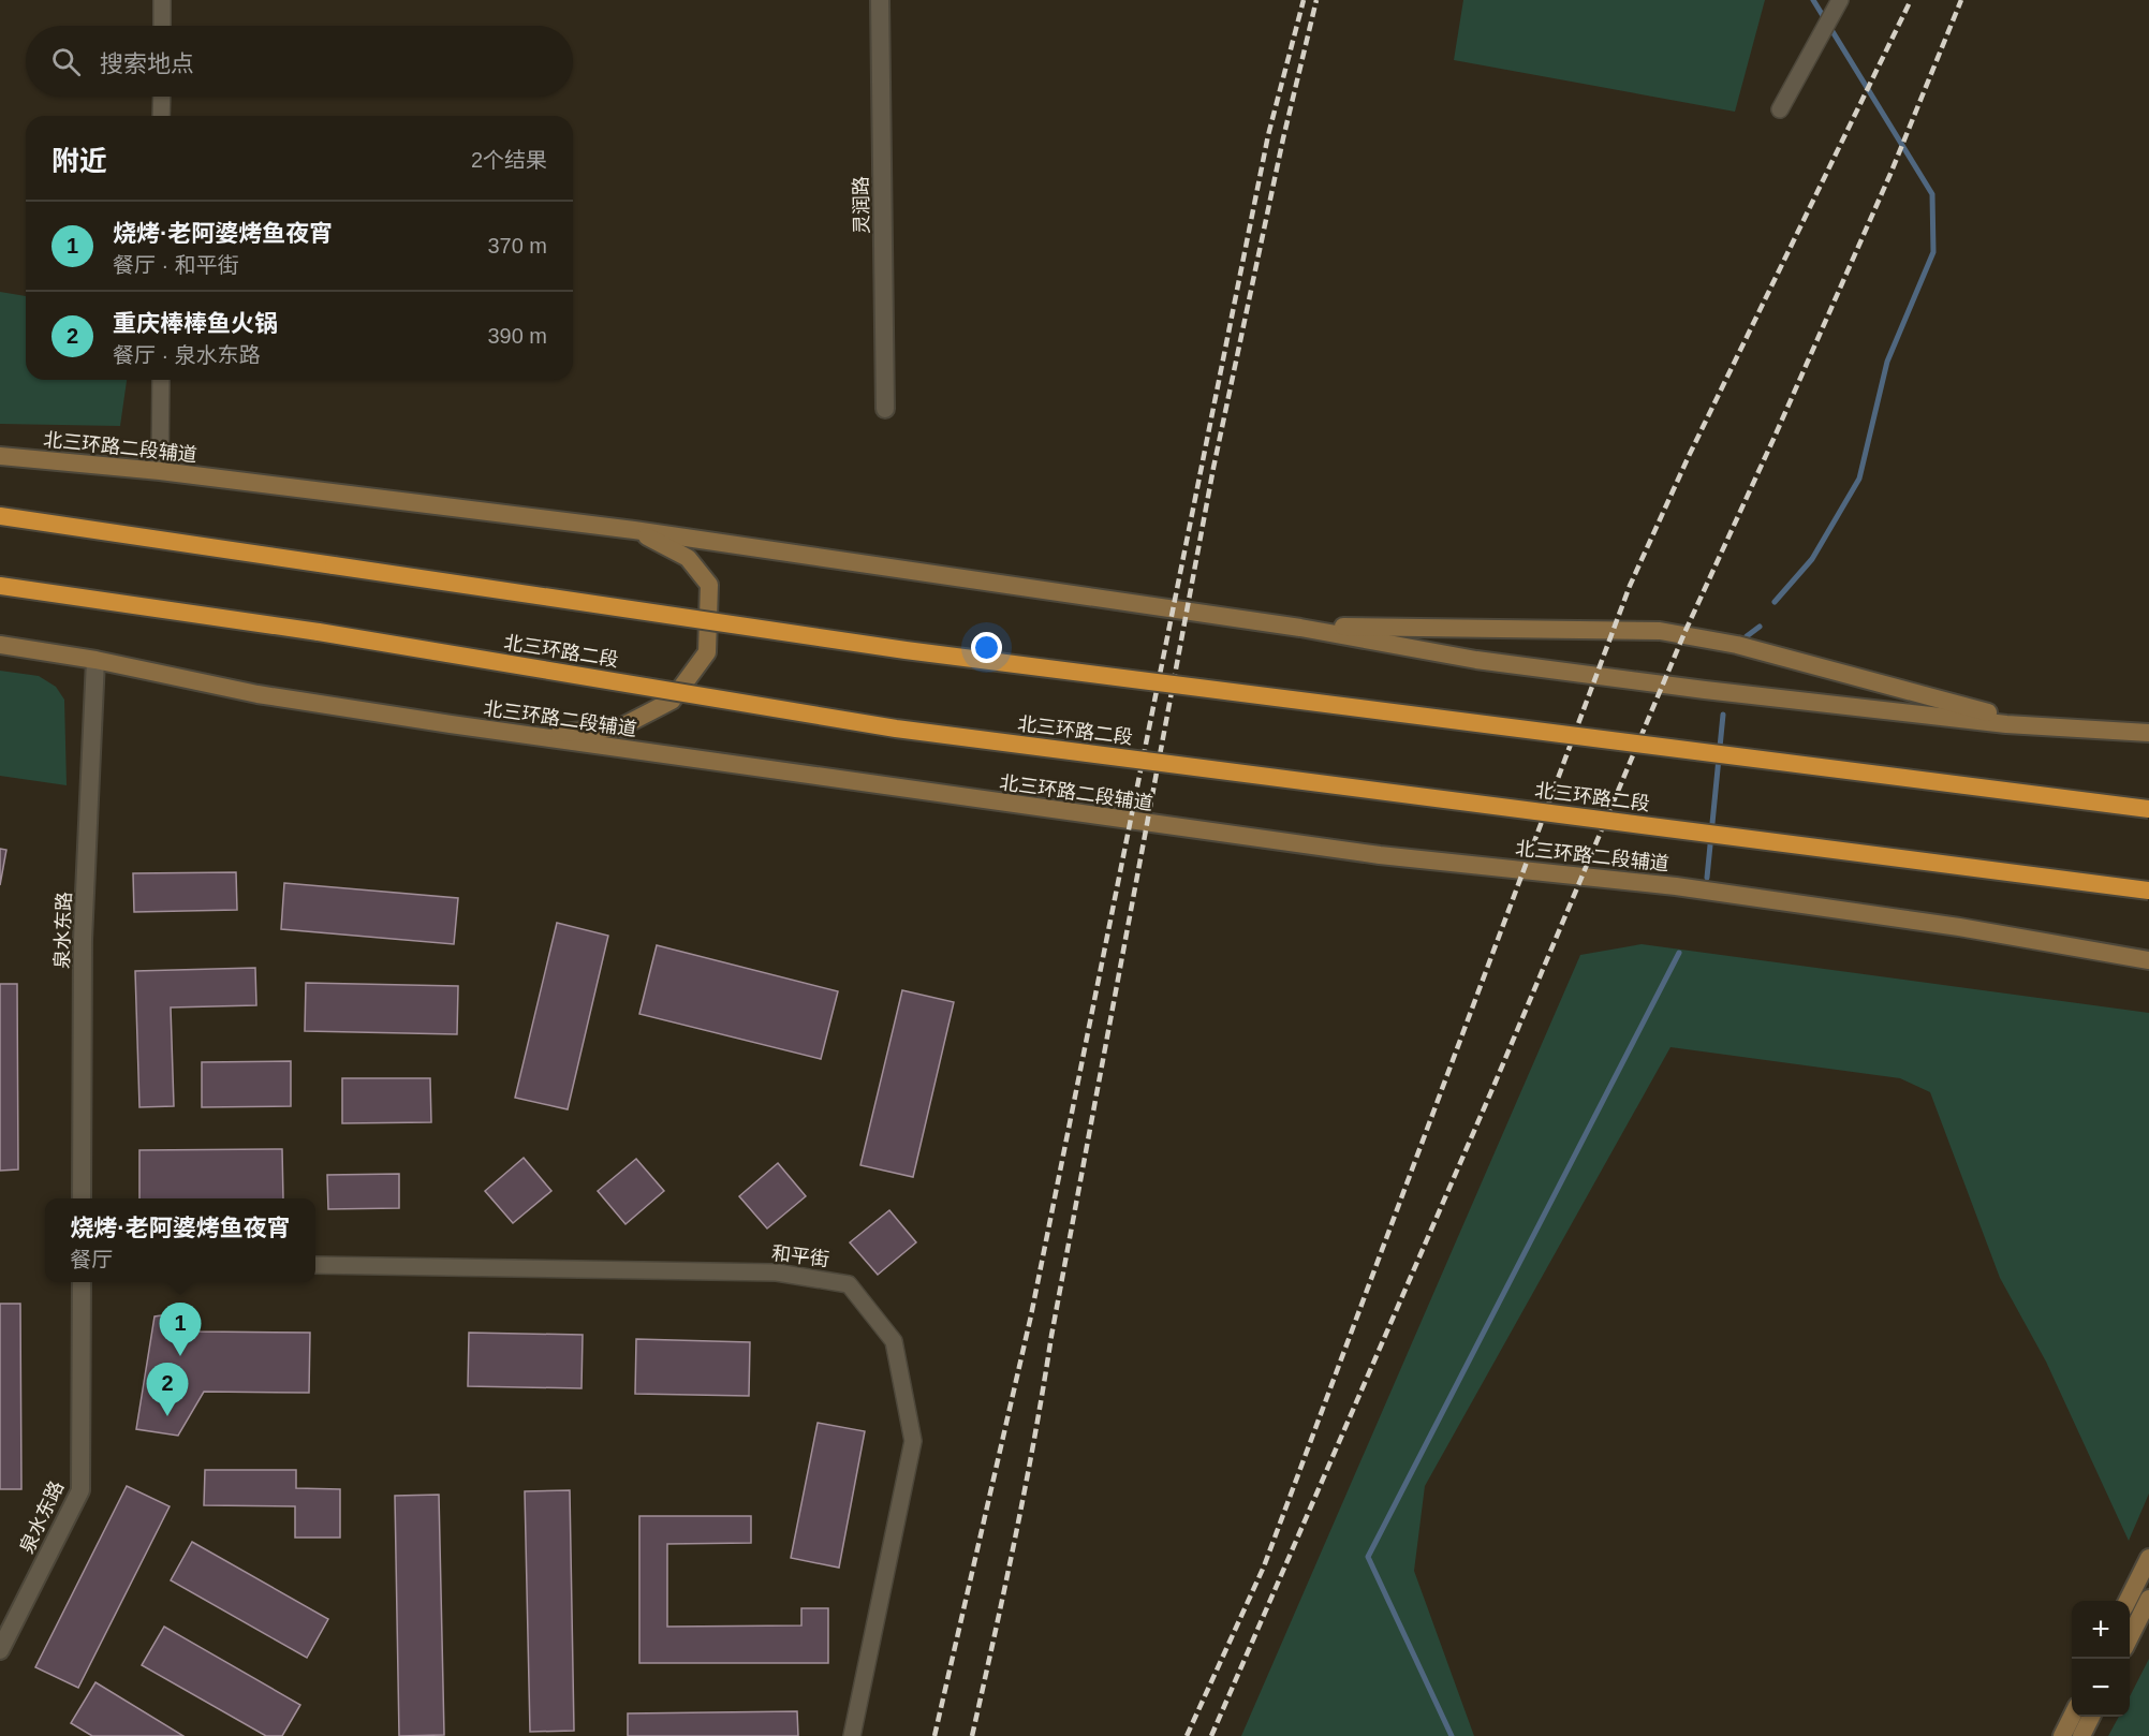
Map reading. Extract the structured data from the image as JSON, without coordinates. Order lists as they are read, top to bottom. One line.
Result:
{"streets":{"highway":["北三环路二段"],"main road":["北三环路二段辅道"],"street":["灵润路","泉水东路","和平街"]},"crossings":[["北三环路二段辅道","泉水东路"]],"page":{"search":"搜索地点","heading":["附近","2个结果"],"list":[{"mark":"1","name":"烧烤·老阿婆烤鱼夜宵","note":"餐厅 · 和平街","value":"370 m"},{"mark":"2","name":"重庆棒棒鱼火锅","note":"餐厅 · 泉水东路","value":"390 m"}],"popup":["烧烤·老阿婆烤鱼夜宵","餐厅"],"pins":["1","2"],"map_buttons":["+","−"]}}
